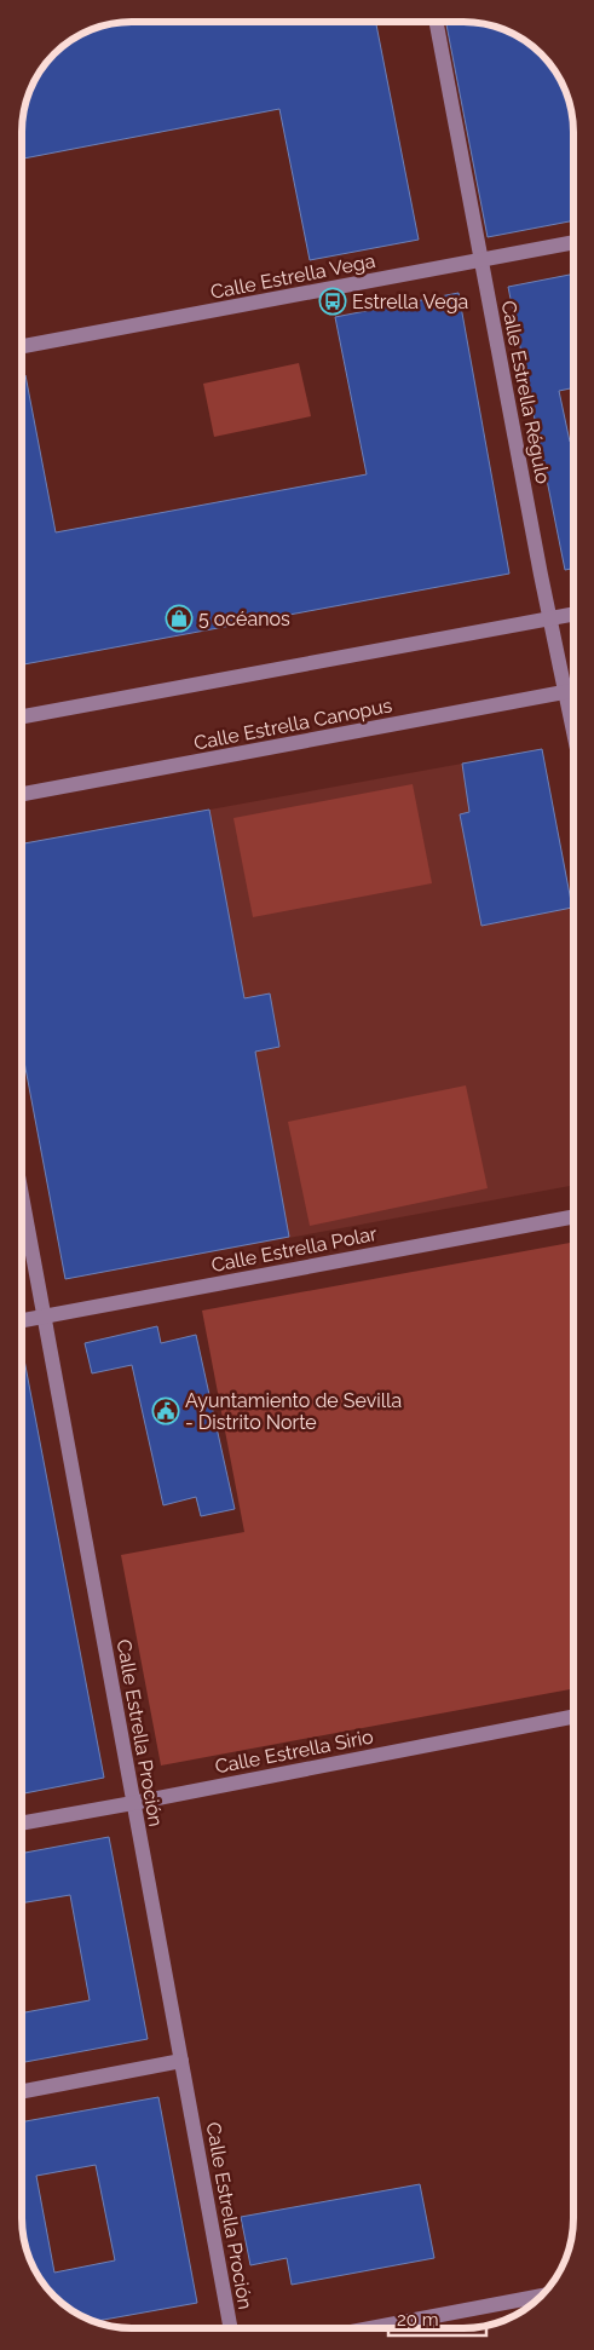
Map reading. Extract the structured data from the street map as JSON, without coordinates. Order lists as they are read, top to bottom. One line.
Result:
{"streets":{"street":["Calle Estrella Vega","Calle Estrella Régulo","Calle Estrella Canopus","Calle Estrella Polar","Calle Estrella Proción","Calle Estrella Sirio"]},"crossings":[["Calle Estrella Vega","Calle Estrella Régulo"],["Calle Estrella Régulo","Calle Estrella Canopus"],["Calle Estrella Polar","Calle Estrella Proción"],["Calle Estrella Proción","Calle Estrella Sirio"]],"places":{"bus stop":["Estrella Vega"],"shop":["5 océanos"],"public building":["Ayuntamiento de Sevilla - Distrito Norte"]},"scale_bar":"20 m"}
